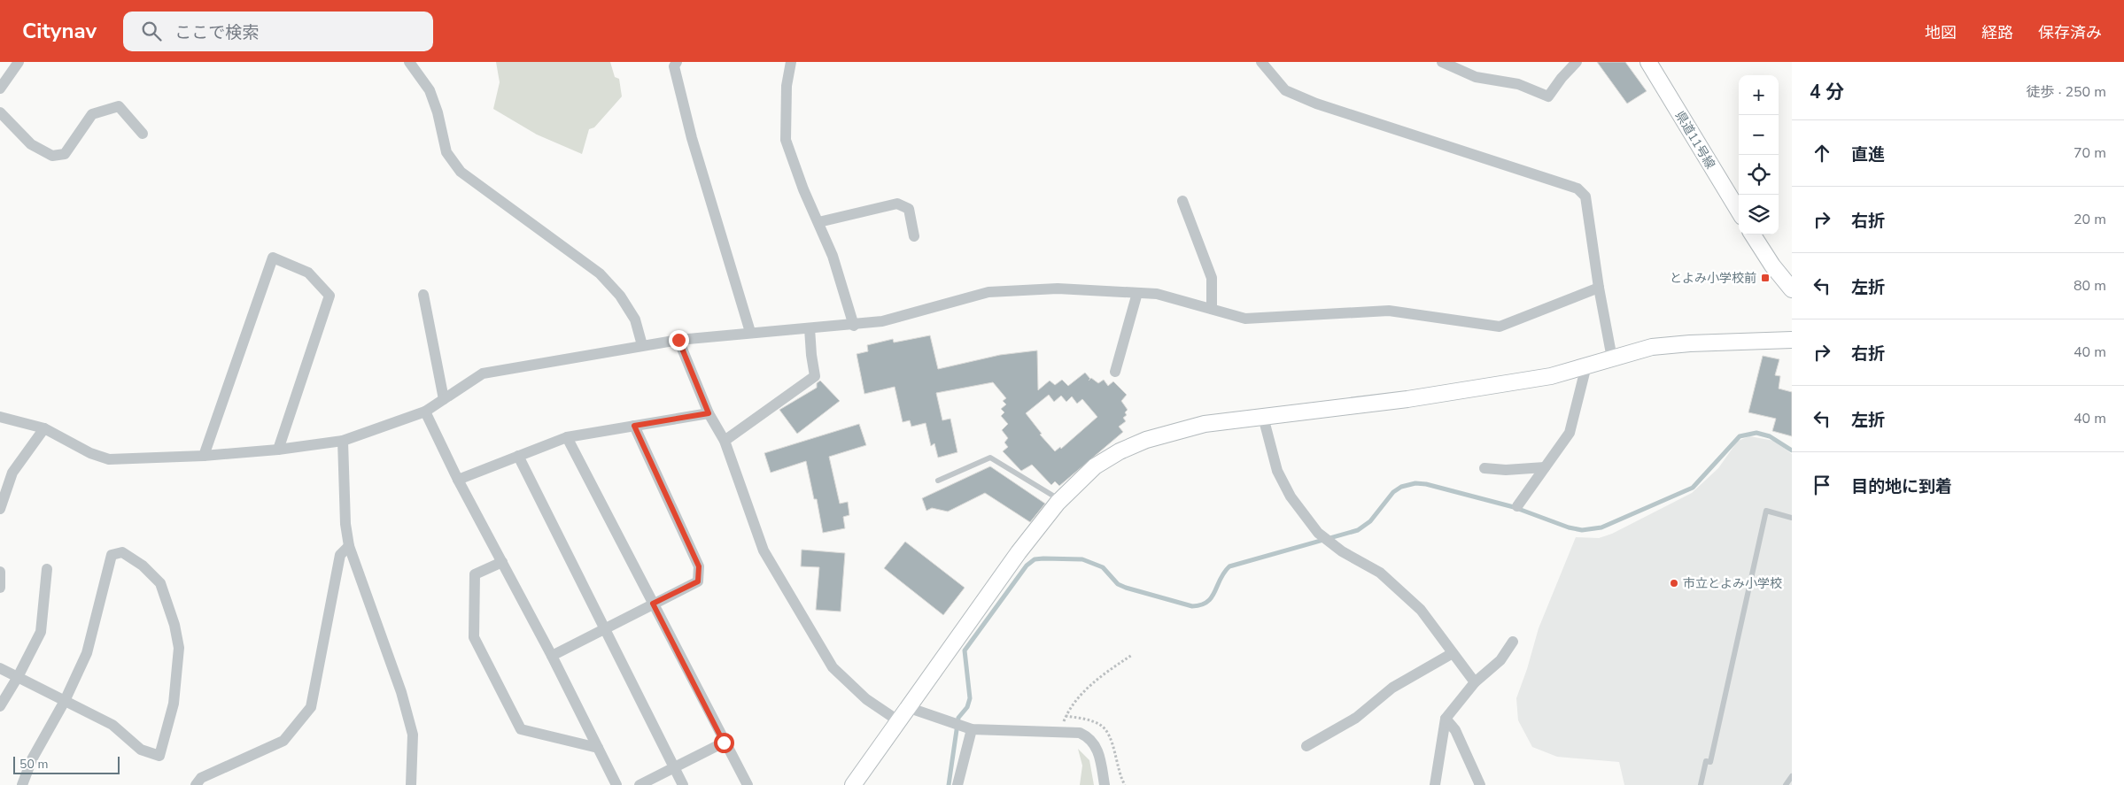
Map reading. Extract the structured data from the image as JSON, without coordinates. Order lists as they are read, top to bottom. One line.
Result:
{"streets":{"street":["県道11号線"]},"places":{"transit":["とよみ小学校前"],"other":["市立とよみ小学校"]},"scale_bar":"50 m","page":{"header":"Citynav","search":"ここで検索","nav":["地図","経路","保存済み"],"heading":["4 分","徒歩 · 250 m"],"map_buttons":["+","−"],"list":[["直進","70 m"],["右折","20 m"],["左折","80 m"],["右折","40 m"],["左折","40 m"],"目的地に到着"],"scale":"50 m"}}
